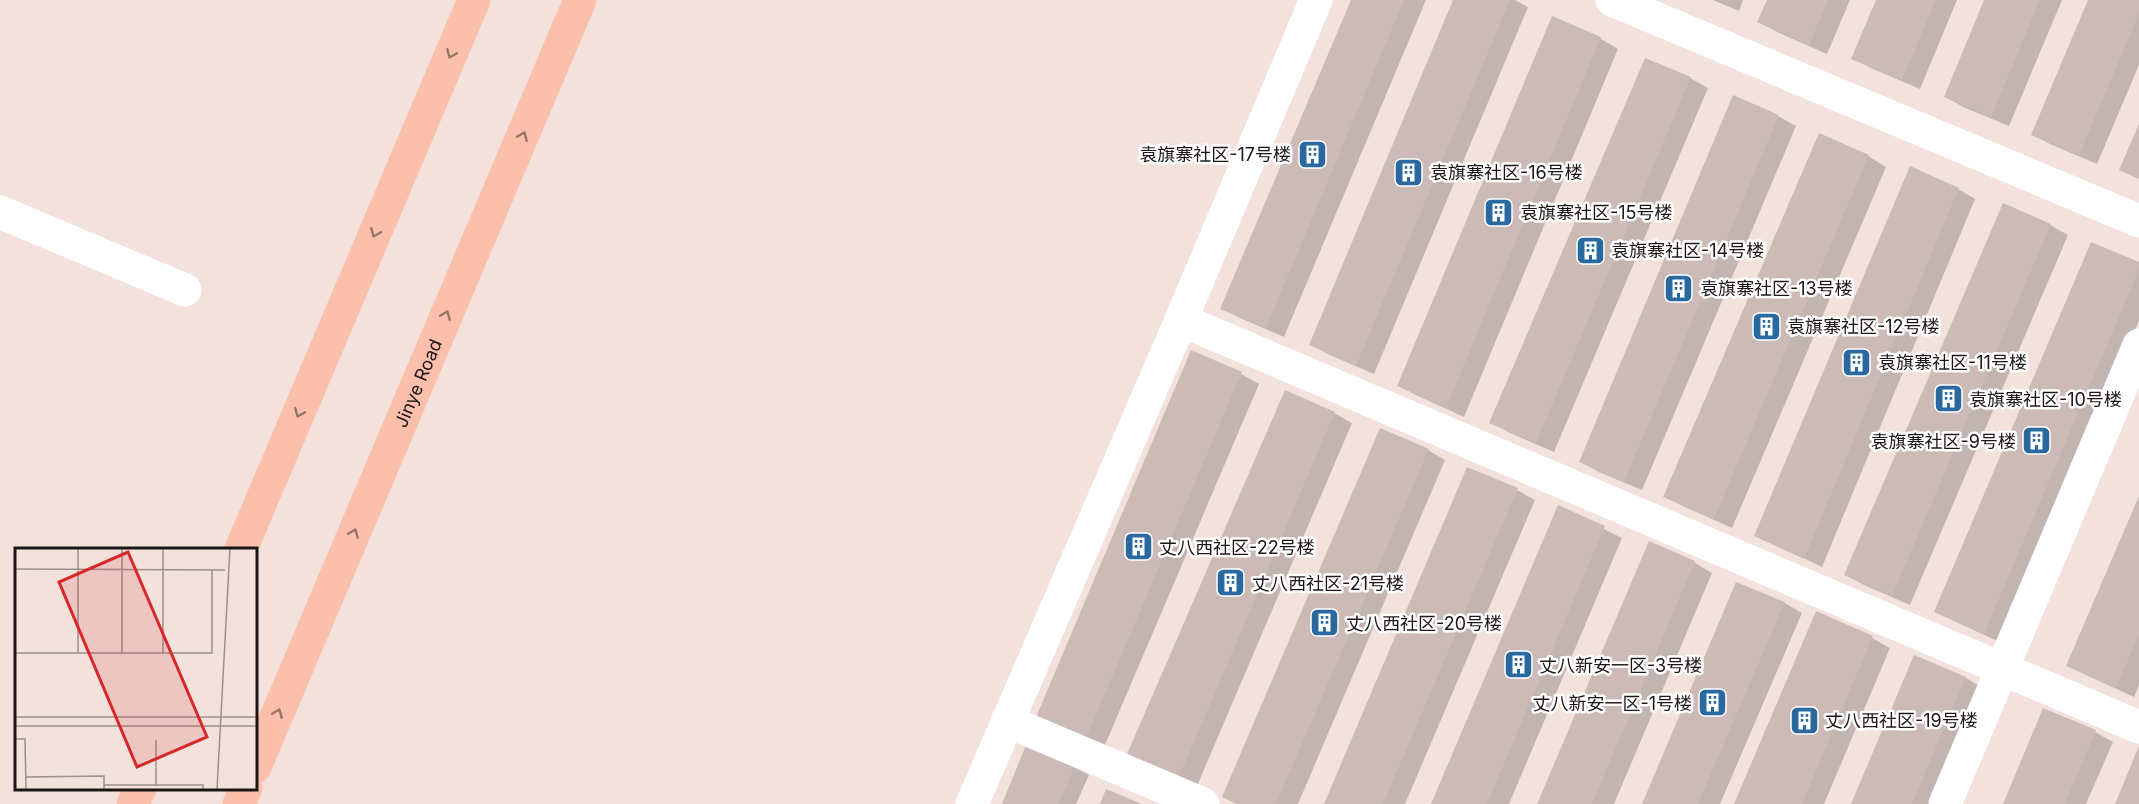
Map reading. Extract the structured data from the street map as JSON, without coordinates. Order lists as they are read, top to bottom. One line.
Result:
{"streets":{"main road":["Jinye Road"]},"places":{"building":["袁旗寨社区-17号楼","袁旗寨社区-16号楼","袁旗寨社区-15号楼","袁旗寨社区-14号楼","袁旗寨社区-13号楼","袁旗寨社区-12号楼","袁旗寨社区-11号楼","袁旗寨社区-10号楼","袁旗寨社区-9号楼","丈八西社区-22号楼","丈八西社区-21号楼","丈八西社区-20号楼","丈八新安一区-3号楼","丈八新安一区-1号楼","丈八西社区-19号楼"]}}
